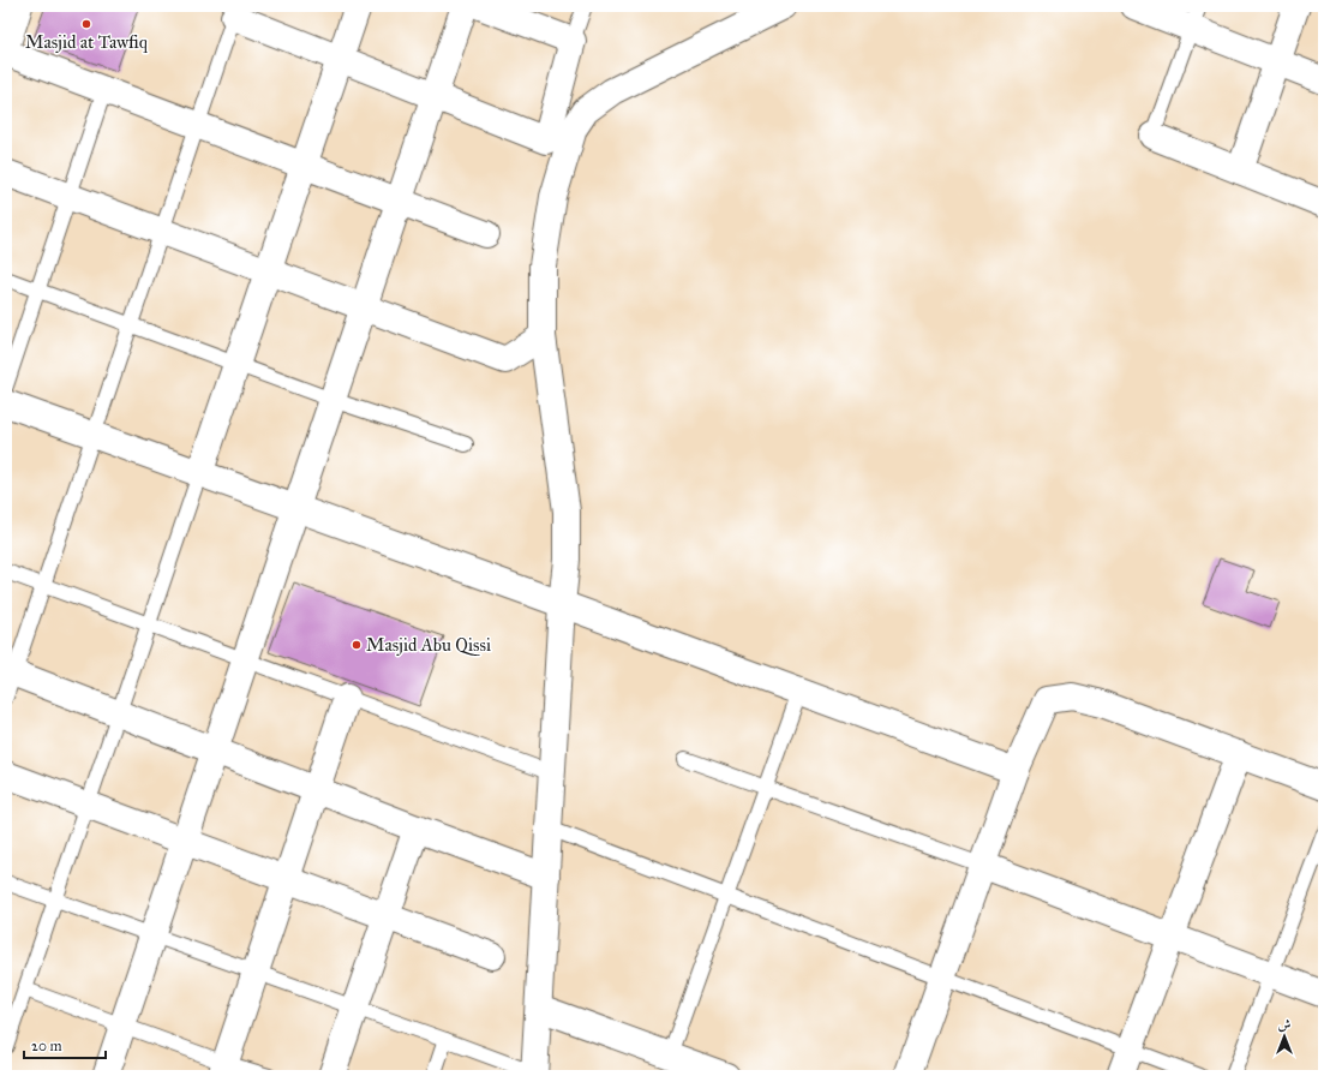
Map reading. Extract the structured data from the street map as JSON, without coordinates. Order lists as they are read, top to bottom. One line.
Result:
{"places":["Masjid at Tawfiq","Masjid Abu Qissi"],"scale_bar":"20 m","north":"top"}
